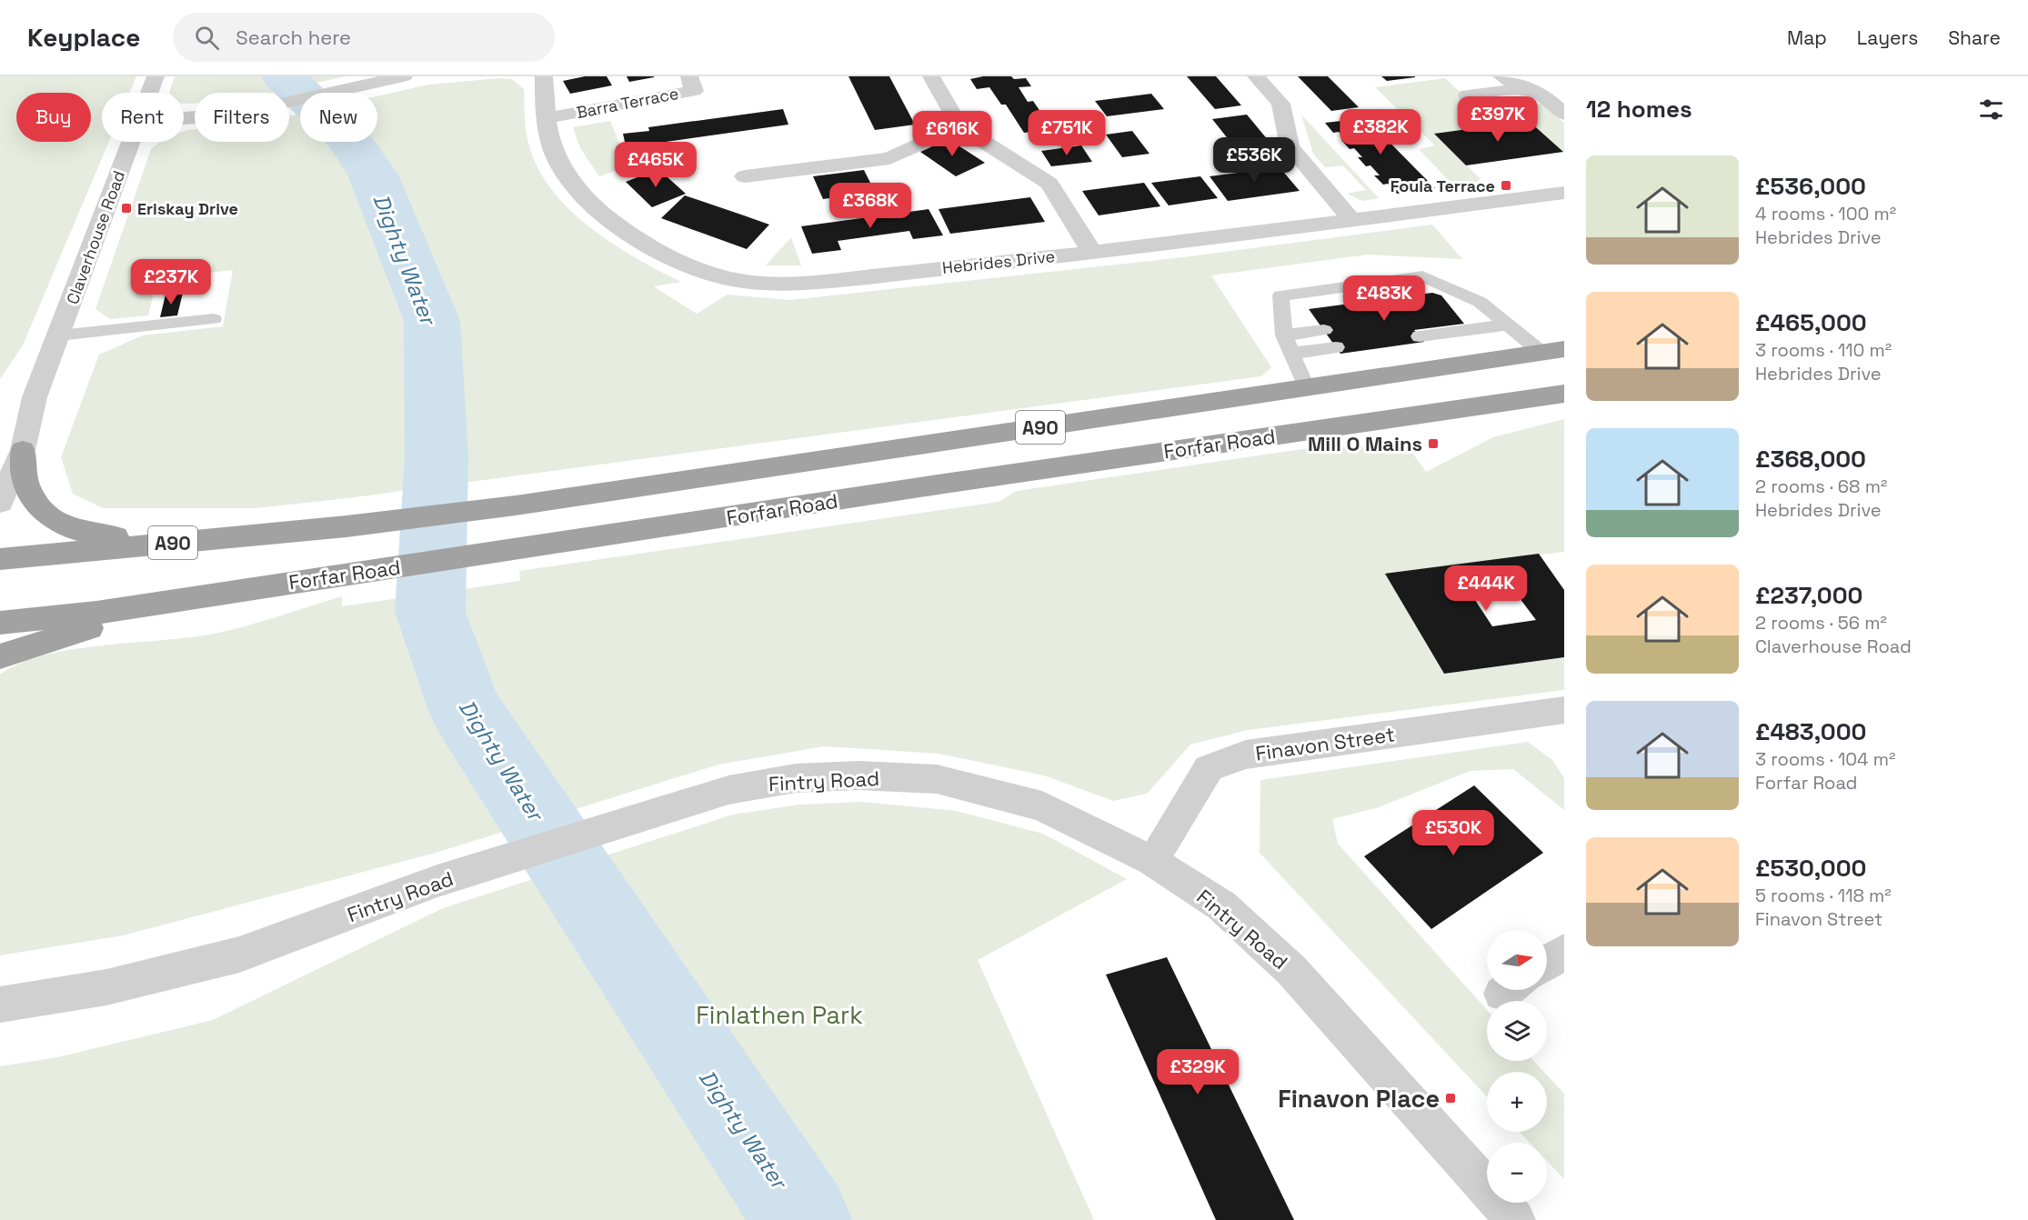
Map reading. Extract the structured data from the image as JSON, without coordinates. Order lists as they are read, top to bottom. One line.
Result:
{"streets":{"highway":["A90","Forfar Road"],"street":["Barra Terrace","Claverhouse Road","Hebrides Drive","Finavon Street","Fintry Road"]},"crossings":[["Barra Terrace","Hebrides Drive"],["Finavon Street","Fintry Road"]],"water":["Dighty Water"],"parks":["Finlathen Park"],"places":{"transit":["Foula Terrace","Eriskay Drive","Mill O Mains","Finavon Place"]},"north":"right","page":{"header":"Keyplace","search":"Search here","nav":["Map","Layers","Share"],"heading":"12 homes","chip":["Buy","Rent","Filters","New"],"price":["£397K","£382K","£751K","£616K","£536K","£465K","£368K","£237K","£483K","£444K","£530K","£329K"],"list":[{"name":"£536,000","note":"4 rooms · 100 m² · Hebrides Drive"},{"name":"£465,000","note":"3 rooms · 110 m² · Hebrides Drive"},{"name":"£368,000","note":"2 rooms · 68 m² · Hebrides Drive"},{"name":"£237,000","note":"2 rooms · 56 m² · Claverhouse Road"},{"name":"£483,000","note":"3 rooms · 104 m² · Forfar Road"},{"name":"£530,000","note":"5 rooms · 118 m² · Finavon Street"}],"map_buttons":["+","−"]}}
